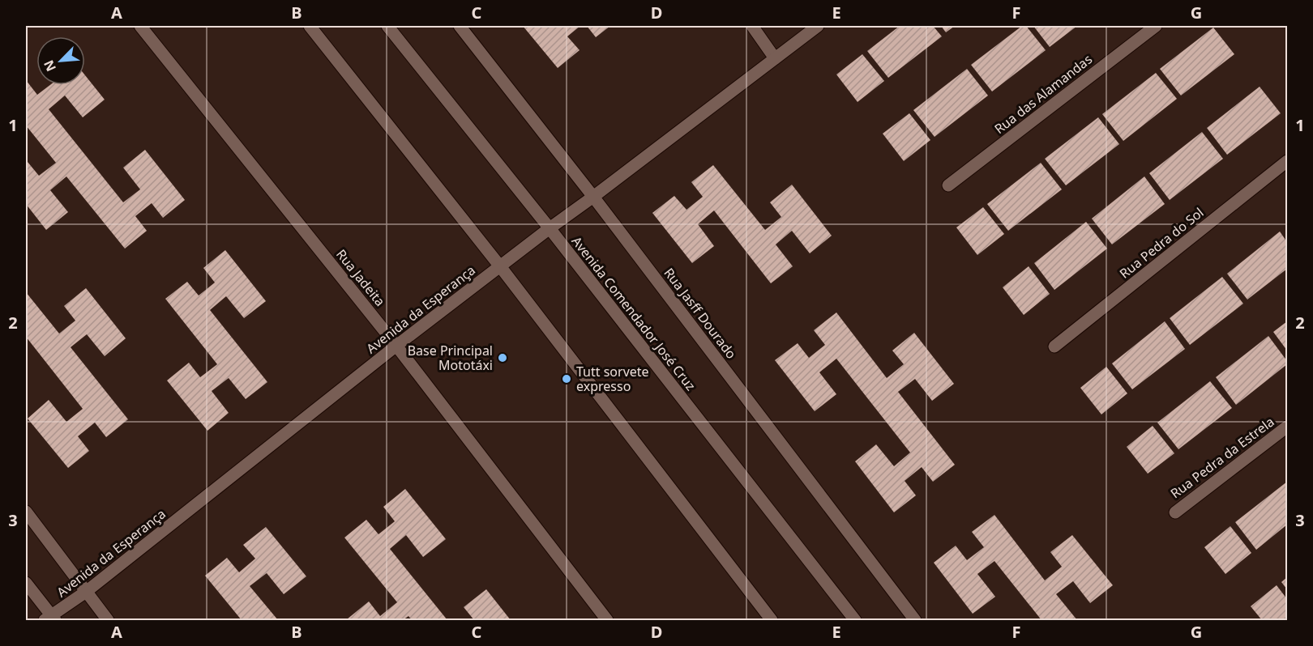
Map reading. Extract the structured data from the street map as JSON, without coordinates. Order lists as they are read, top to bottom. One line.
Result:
{"streets":{"street":["Rua das Alamandas","Rua Pedra do Sol","Rua Jadeita","Avenida da Esperança","Avenida Comendador José Cruz","Rua Jasff Dourado","Rua Pedra da Estrela"]},"crossings":[["Rua Jadeita","Avenida da Esperança"],["Avenida da Esperança","Avenida Comendador José Cruz"],["Avenida da Esperança","Rua Jasff Dourado"]],"places":["Base Principal Mototáxi","Tutt sorvete expresso"],"north":"bottom left","grid":{"columns":["A","B","C","D","E","F","G"],"rows":["1","2","3"]}}
